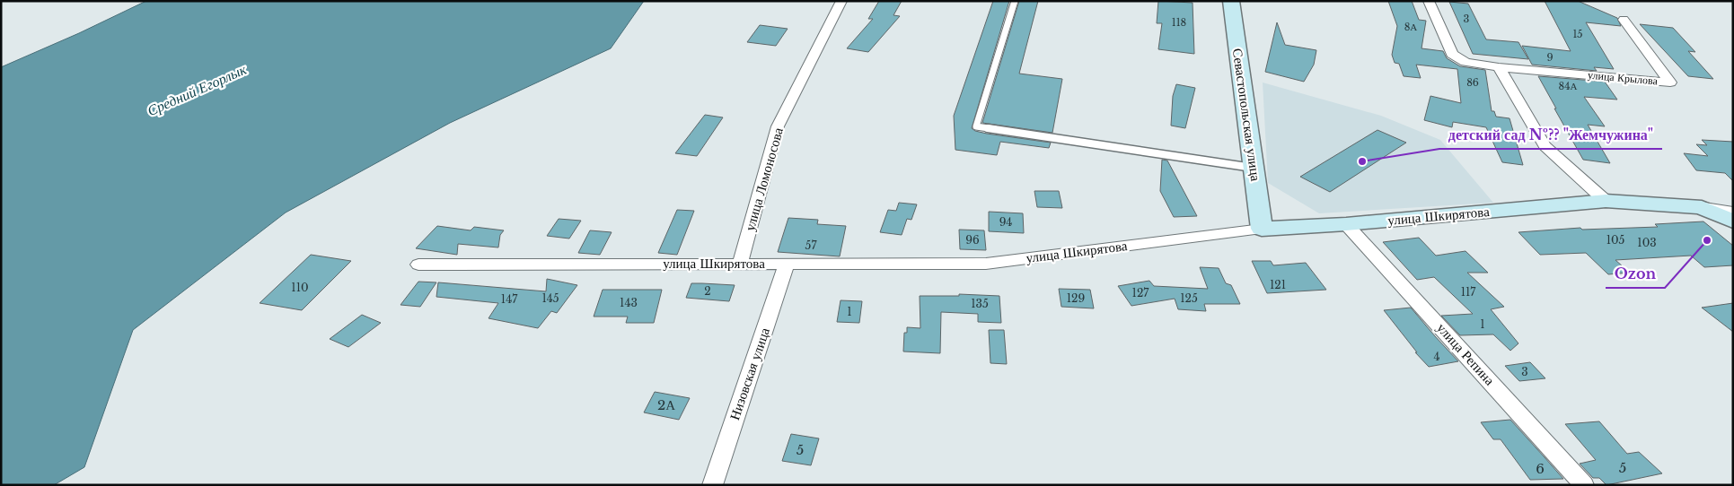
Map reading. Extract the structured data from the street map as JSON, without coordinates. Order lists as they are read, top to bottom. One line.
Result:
{"streets":{"street":["улица Крылова","Севастопольская улица","улица Ломоносова","улица Шкирятова","улица Репина","Низовская улица"]},"crossings":[["Севастопольская улица","улица Шкирятова"],["улица Ломоносова","улица Шкирятова"],["улица Шкирятова","улица Репина"],["улица Шкирятова","Низовская улица"]],"water":["Средний Егорлык"],"places":["детский сад №?? \"Жемчужина\"","Ozon"],"house_numbers":["3","118","8А","15","9","86","84А","94","96","105","103","57","121","110","2","117","127","145","129","125","147","143","135","1","1","4","3","2А","5","5","6"]}
